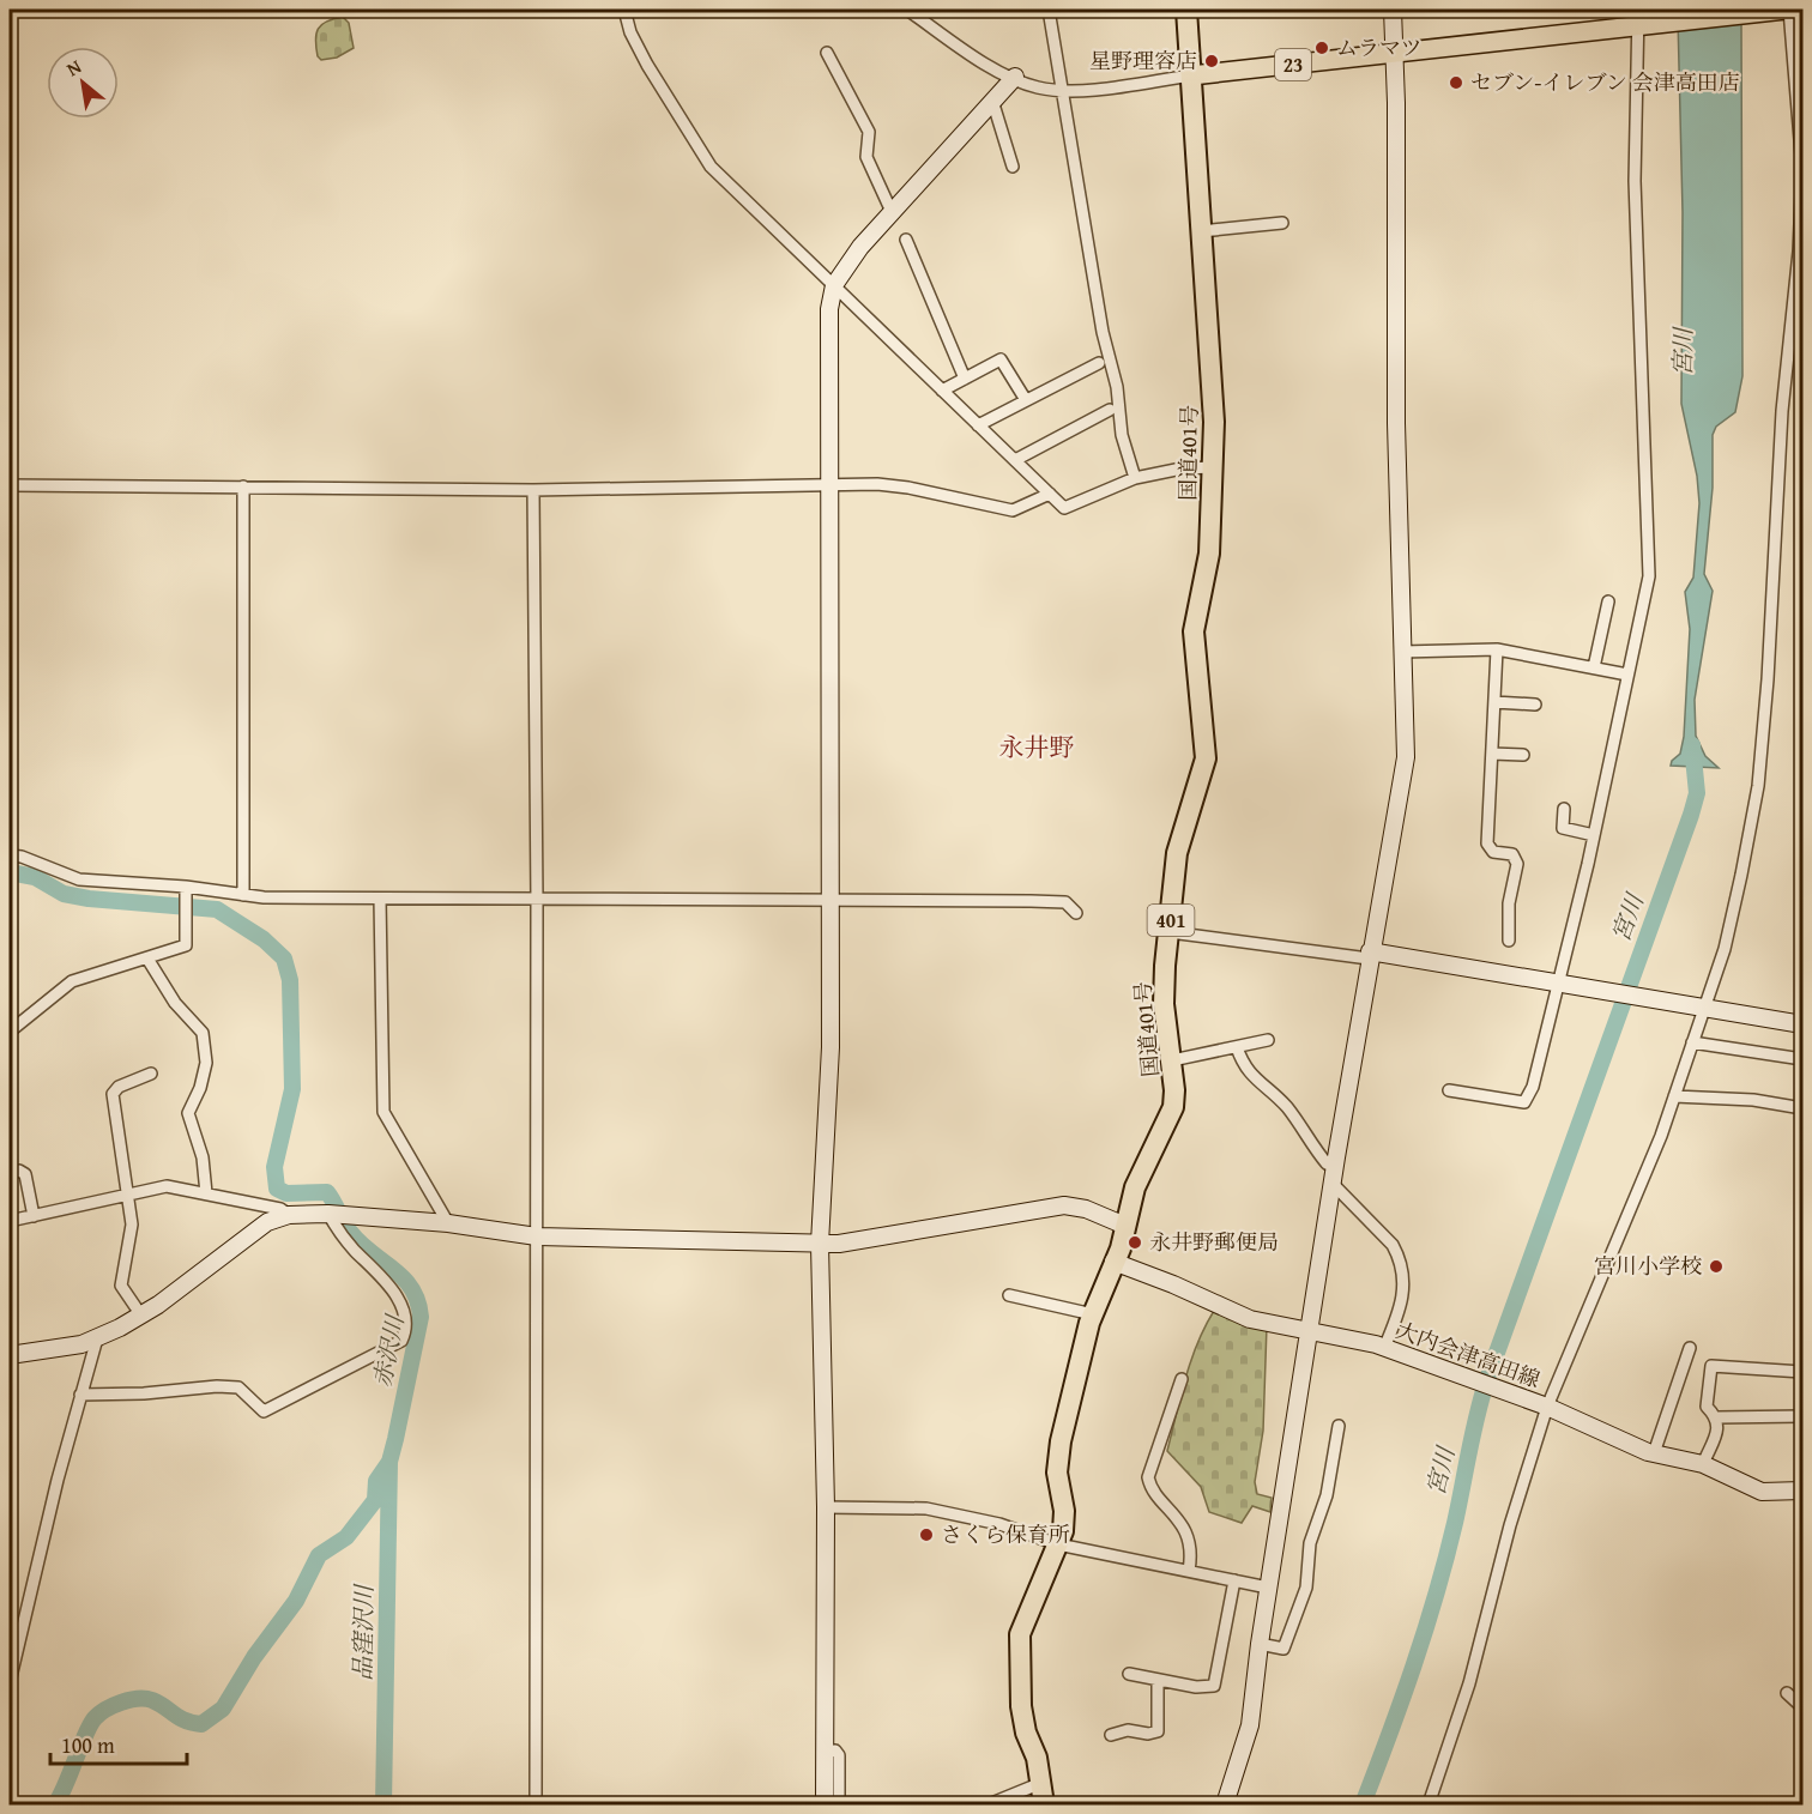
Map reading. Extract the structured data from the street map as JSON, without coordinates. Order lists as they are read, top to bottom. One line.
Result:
{"streets":{"highway":["国道401号","401"],"main road":["23"],"street":["大内会津高田線"]},"crossings":[["23","国道401号"],["国道401号","大内会津高田線"]],"districts":["永井野"],"water":["宮川","赤沢川","品窪沢川"],"places":["ムラマツ","星野理容店","セブン-イレブン 会津高田店","永井野郵便局","宮川小学校","さくら保育所"],"scale_bar":"100 m","north":"top left"}
